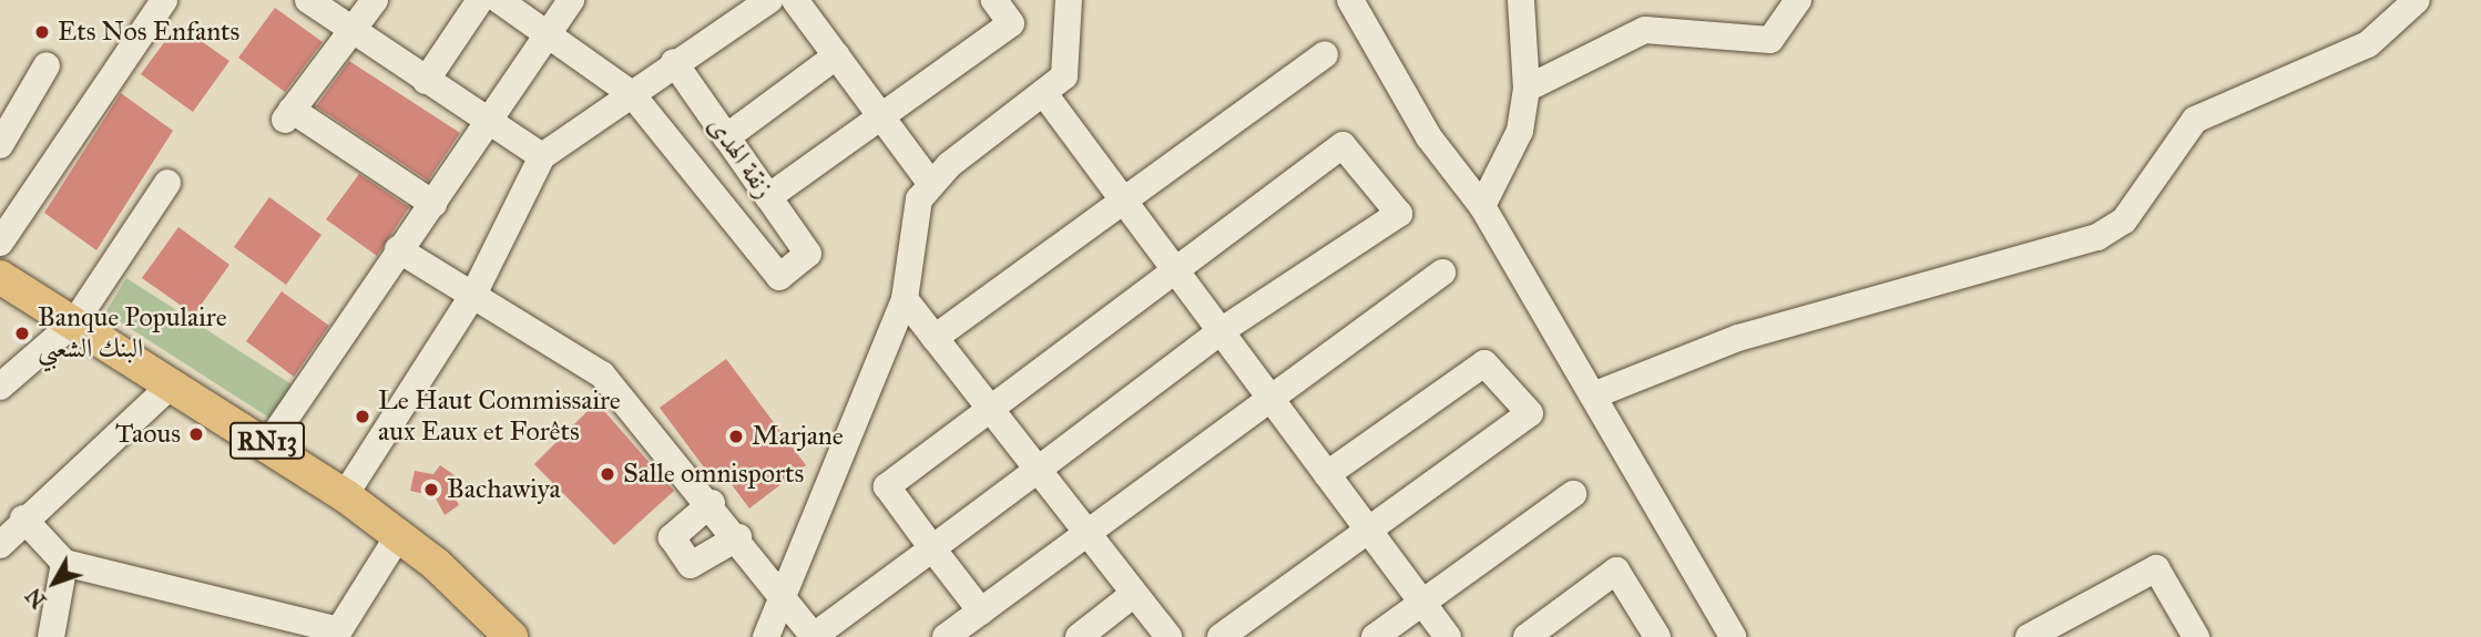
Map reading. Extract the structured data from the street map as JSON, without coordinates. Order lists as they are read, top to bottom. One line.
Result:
{"streets":{"main road":["RN13"],"street":["زنقة الهدى"]},"places":["Ets Nos Enfants","Banque Populaire البنك الشعبي","Le Haut Commissaire aux Eaux et Forêts","Taous","Marjane","Salle omnisports","Bachawiya"],"north":"bottom left"}
